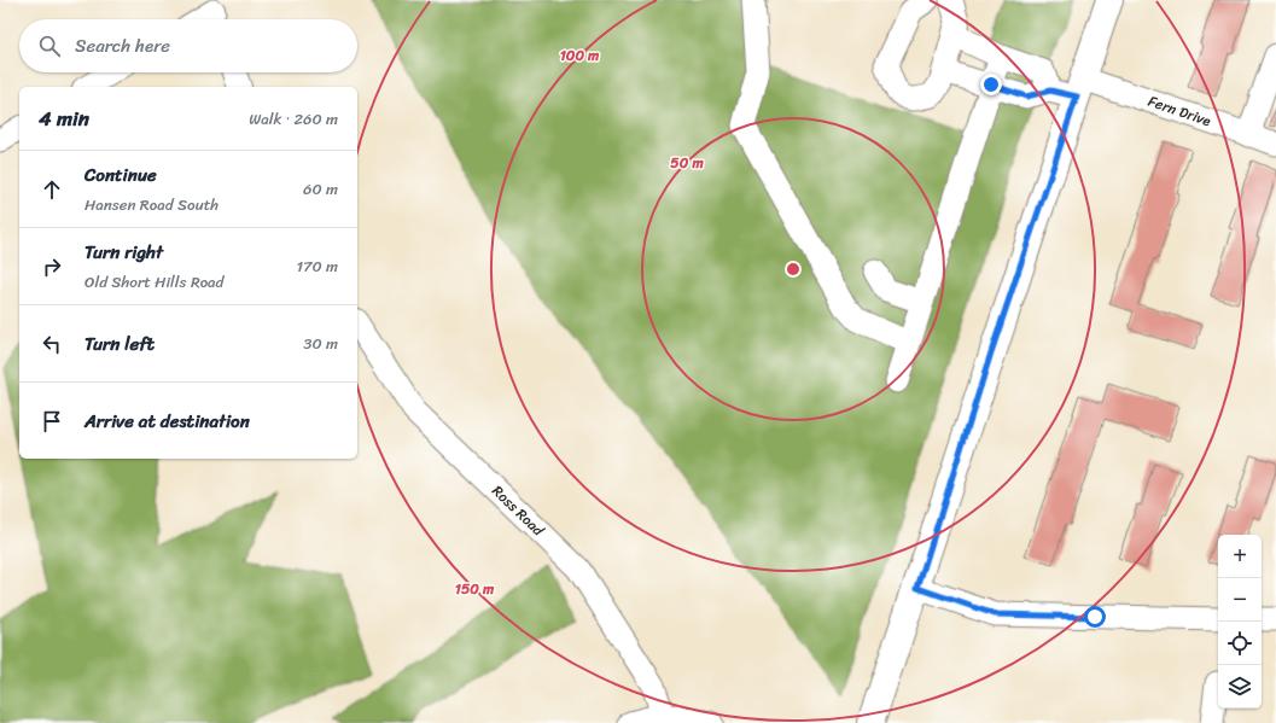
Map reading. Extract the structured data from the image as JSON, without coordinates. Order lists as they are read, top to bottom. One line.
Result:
{"streets":{"street":["Fern Drive","Ross Road"]},"page":{"search":"Search here","heading":["4 min","Walk · 260 m"],"list":[["Continue","Hansen Road South","60 m"],["Turn right","Old Short Hills Road","170 m"],["Turn left","30 m"],"Arrive at destination"],"map_buttons":["+","−"]},"rings":["100 m","50 m","150 m"]}
